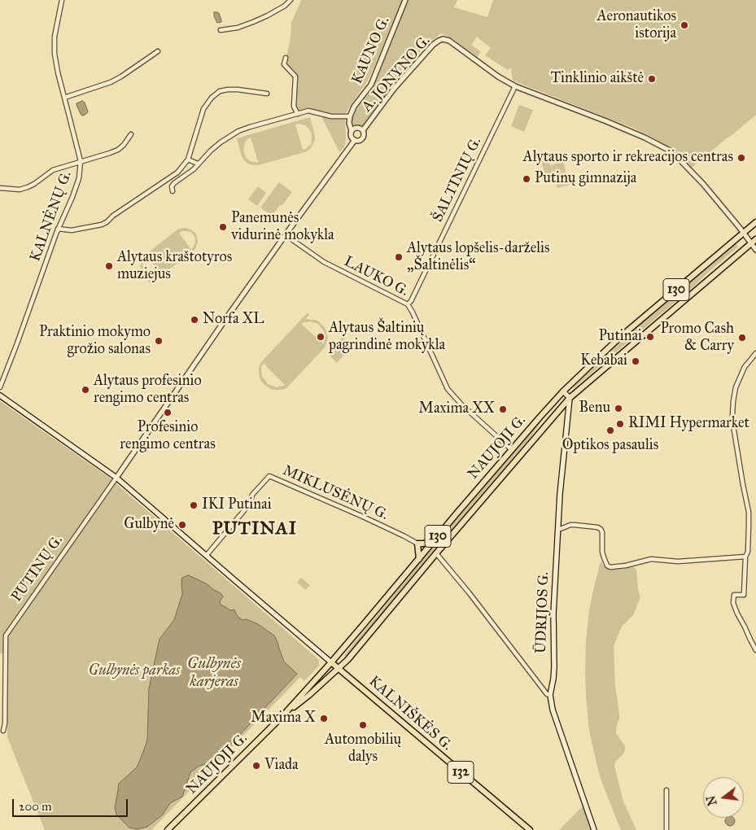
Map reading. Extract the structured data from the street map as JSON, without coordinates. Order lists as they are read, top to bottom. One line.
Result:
{"streets":{"main road":["130","NAUJOJI G.","ŪDRIJOS G.","KALNIŠKĖS G.","132"],"street":["KAUNO G.","A. JONYNO G.","ŠALTINIŲ G.","KALNĖNŲ G.","LAUKO G.","MIKLUSĖNŲ G.","PUTINŲ G."]},"crossings":[["A. JONYNO G.","ŠALTINIŲ G."],["ŠALTINIŲ G.","LAUKO G."],["LAUKO G.","NAUJOJI G."],["NAUJOJI G.","ŪDRIJOS G."],["NAUJOJI G.","KALNIŠKĖS G."]],"districts":["PUTINAI"],"water":["Gulbynės karjeras"],"parks":["Gulbynės parkas"],"places":["Aeronautikos istorija","Tinklinio aikštė","Alytaus sporto ir rekreacijos centras","Putinų gimnazija","Panemunės vidurinė mokykla","Alytaus lopšelis-darželis „Šaltinėlis“","Alytaus kraštotyros muziejus","Norfa XL","Alytaus Šaltinių pagrindinė mokykla","Putinai","Promo Cash & Carry","Praktinio mokymo grožio salonas","Kebabai","Alytaus profesinio rengimo centras","Benu","Maxima XX","Profesinio rengimo centras","RIMI Hypermarket","Optikos pasaulis","IKI Putinai","Gulbynė","Maxima X","Automobilių dalys","Viada"],"scale_bar":"200 m","north":"left"}
